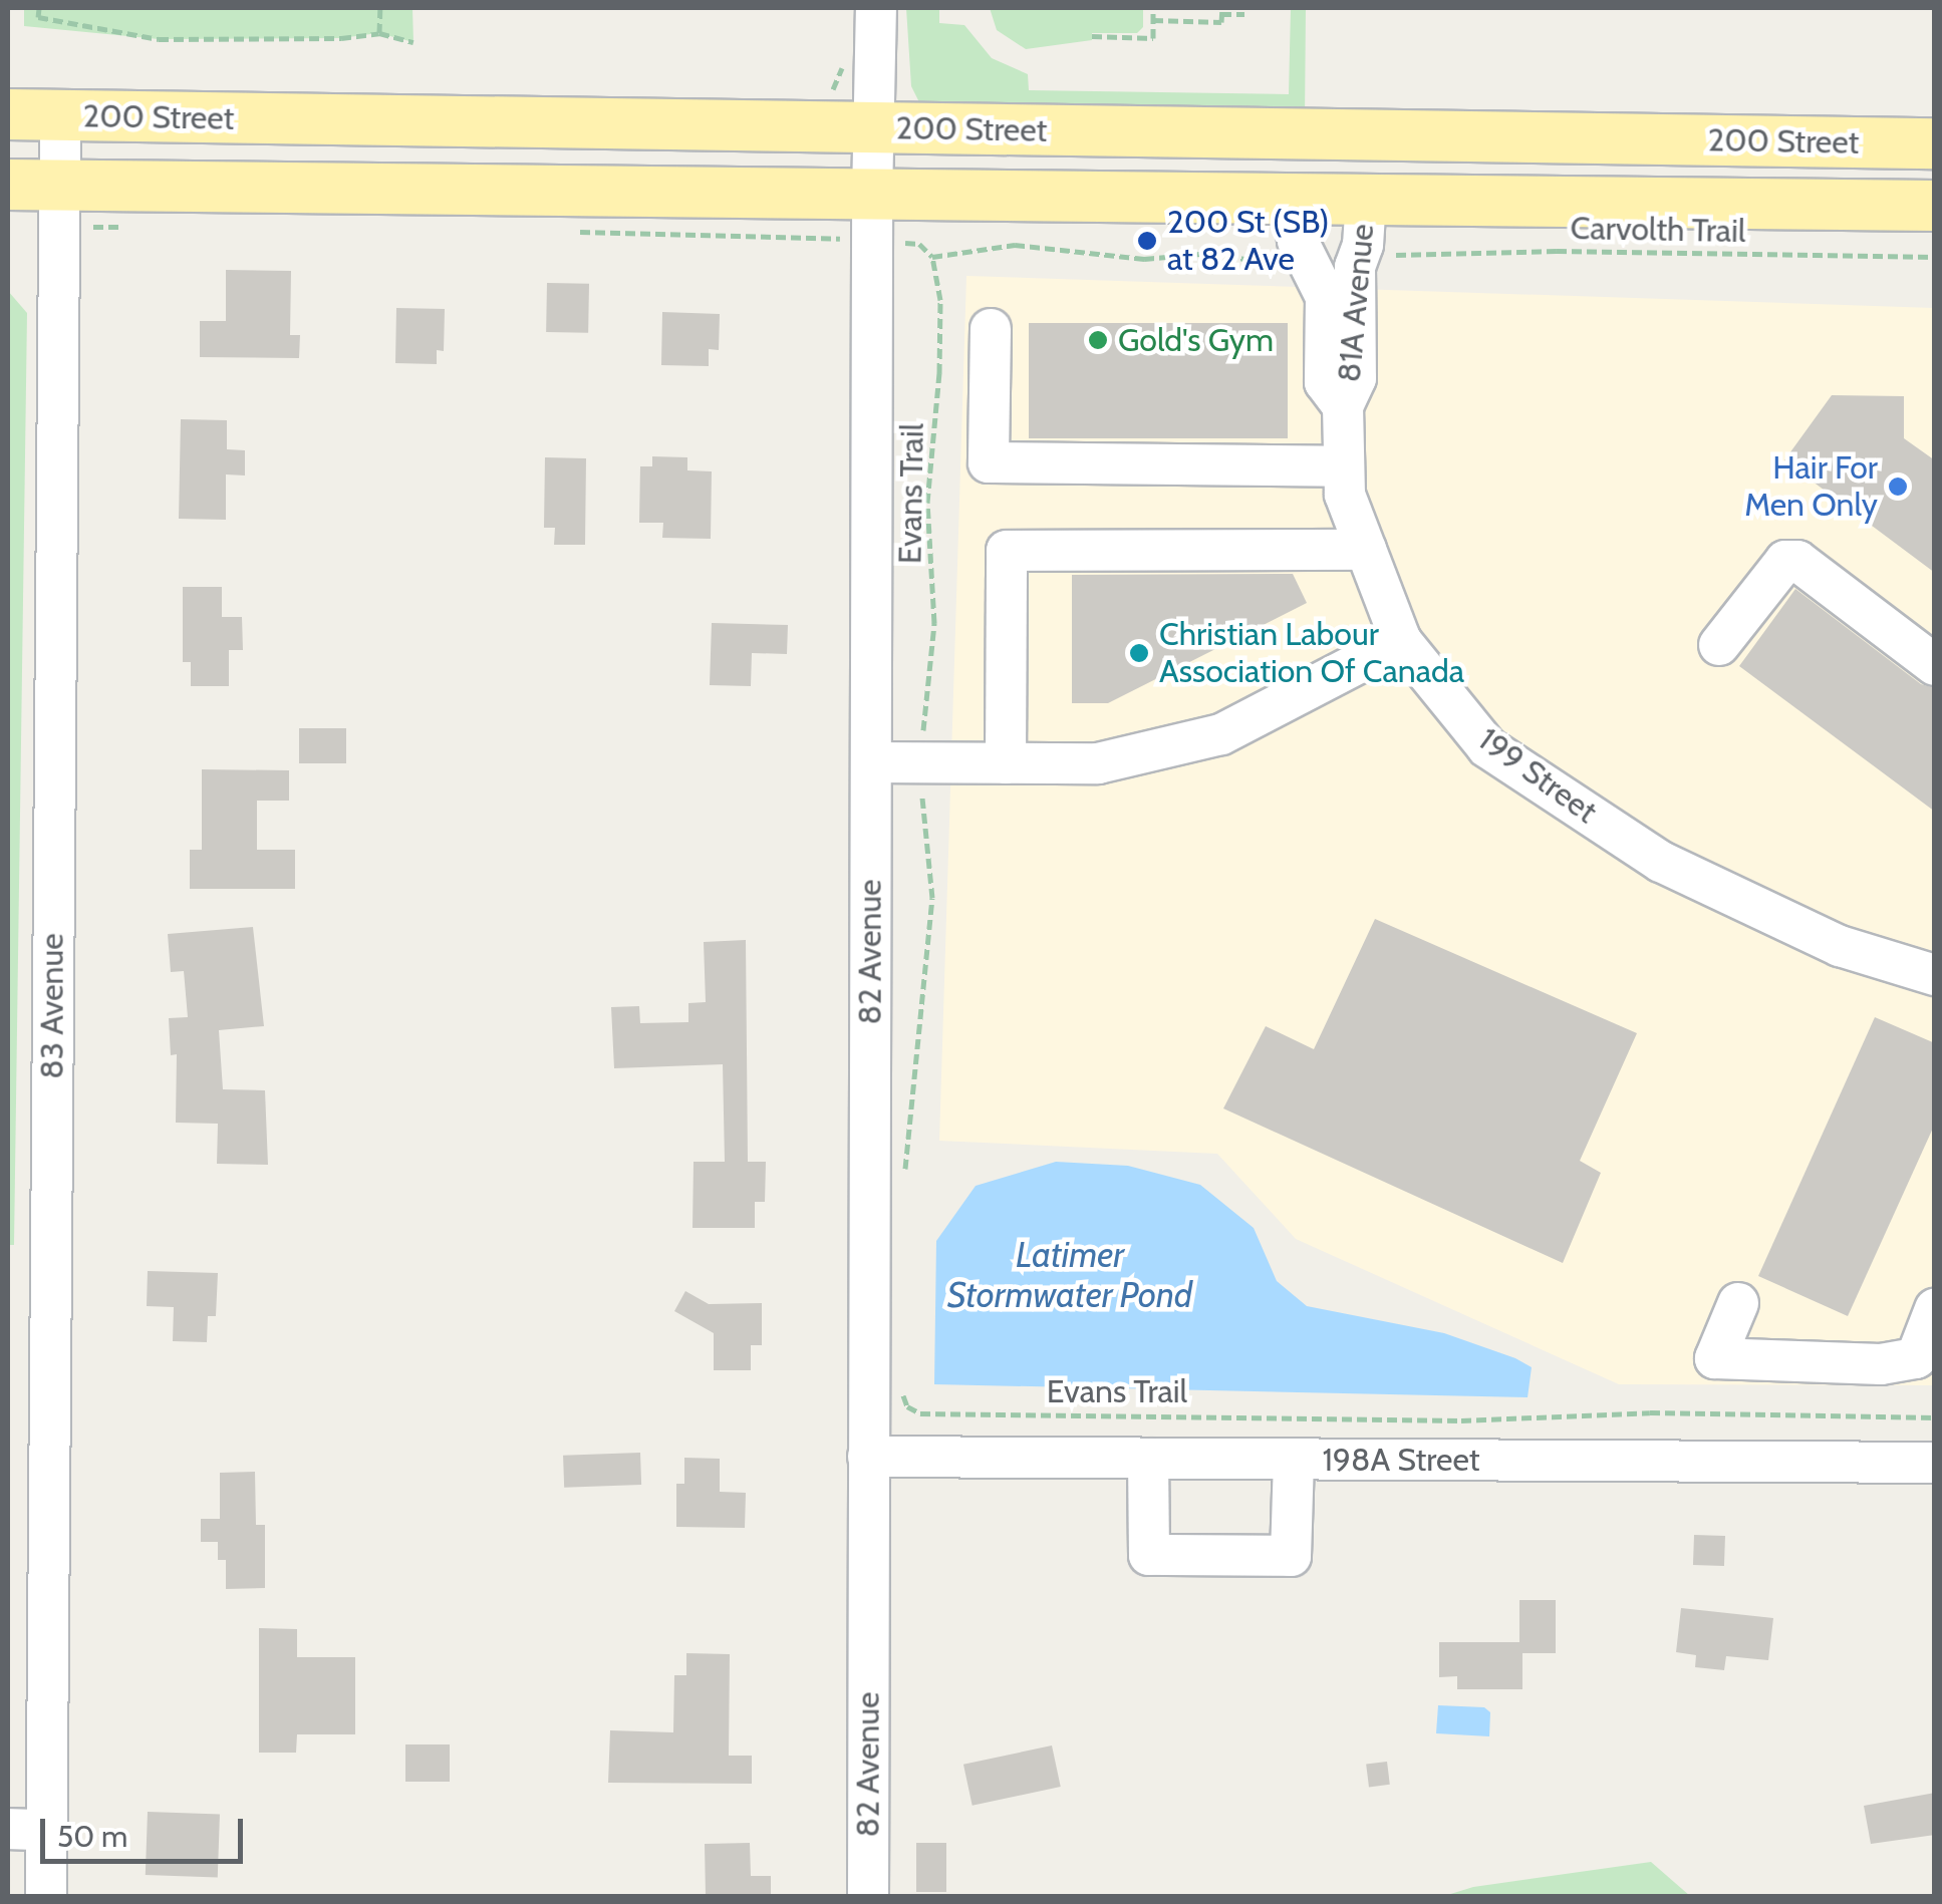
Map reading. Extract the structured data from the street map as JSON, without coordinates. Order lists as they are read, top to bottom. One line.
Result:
{"streets":{"main road":["200 Street"],"street":["81A Avenue","199 Street","82 Avenue","83 Avenue","198A Street"],"path":["Carvolth Trail","Evans Trail"]},"crossings":[["200 Street","81A Avenue"],["200 Street","82 Avenue"],["200 Street","83 Avenue"],["81A Avenue","199 Street"],["82 Avenue","198A Street"]],"water":["Latimer Stormwater Pond"],"places":["200 St (SB) at 82 Ave","Gold's Gym","Hair For Men Only","Christian Labour Association Of Canada"],"scale_bar":"50 m"}
